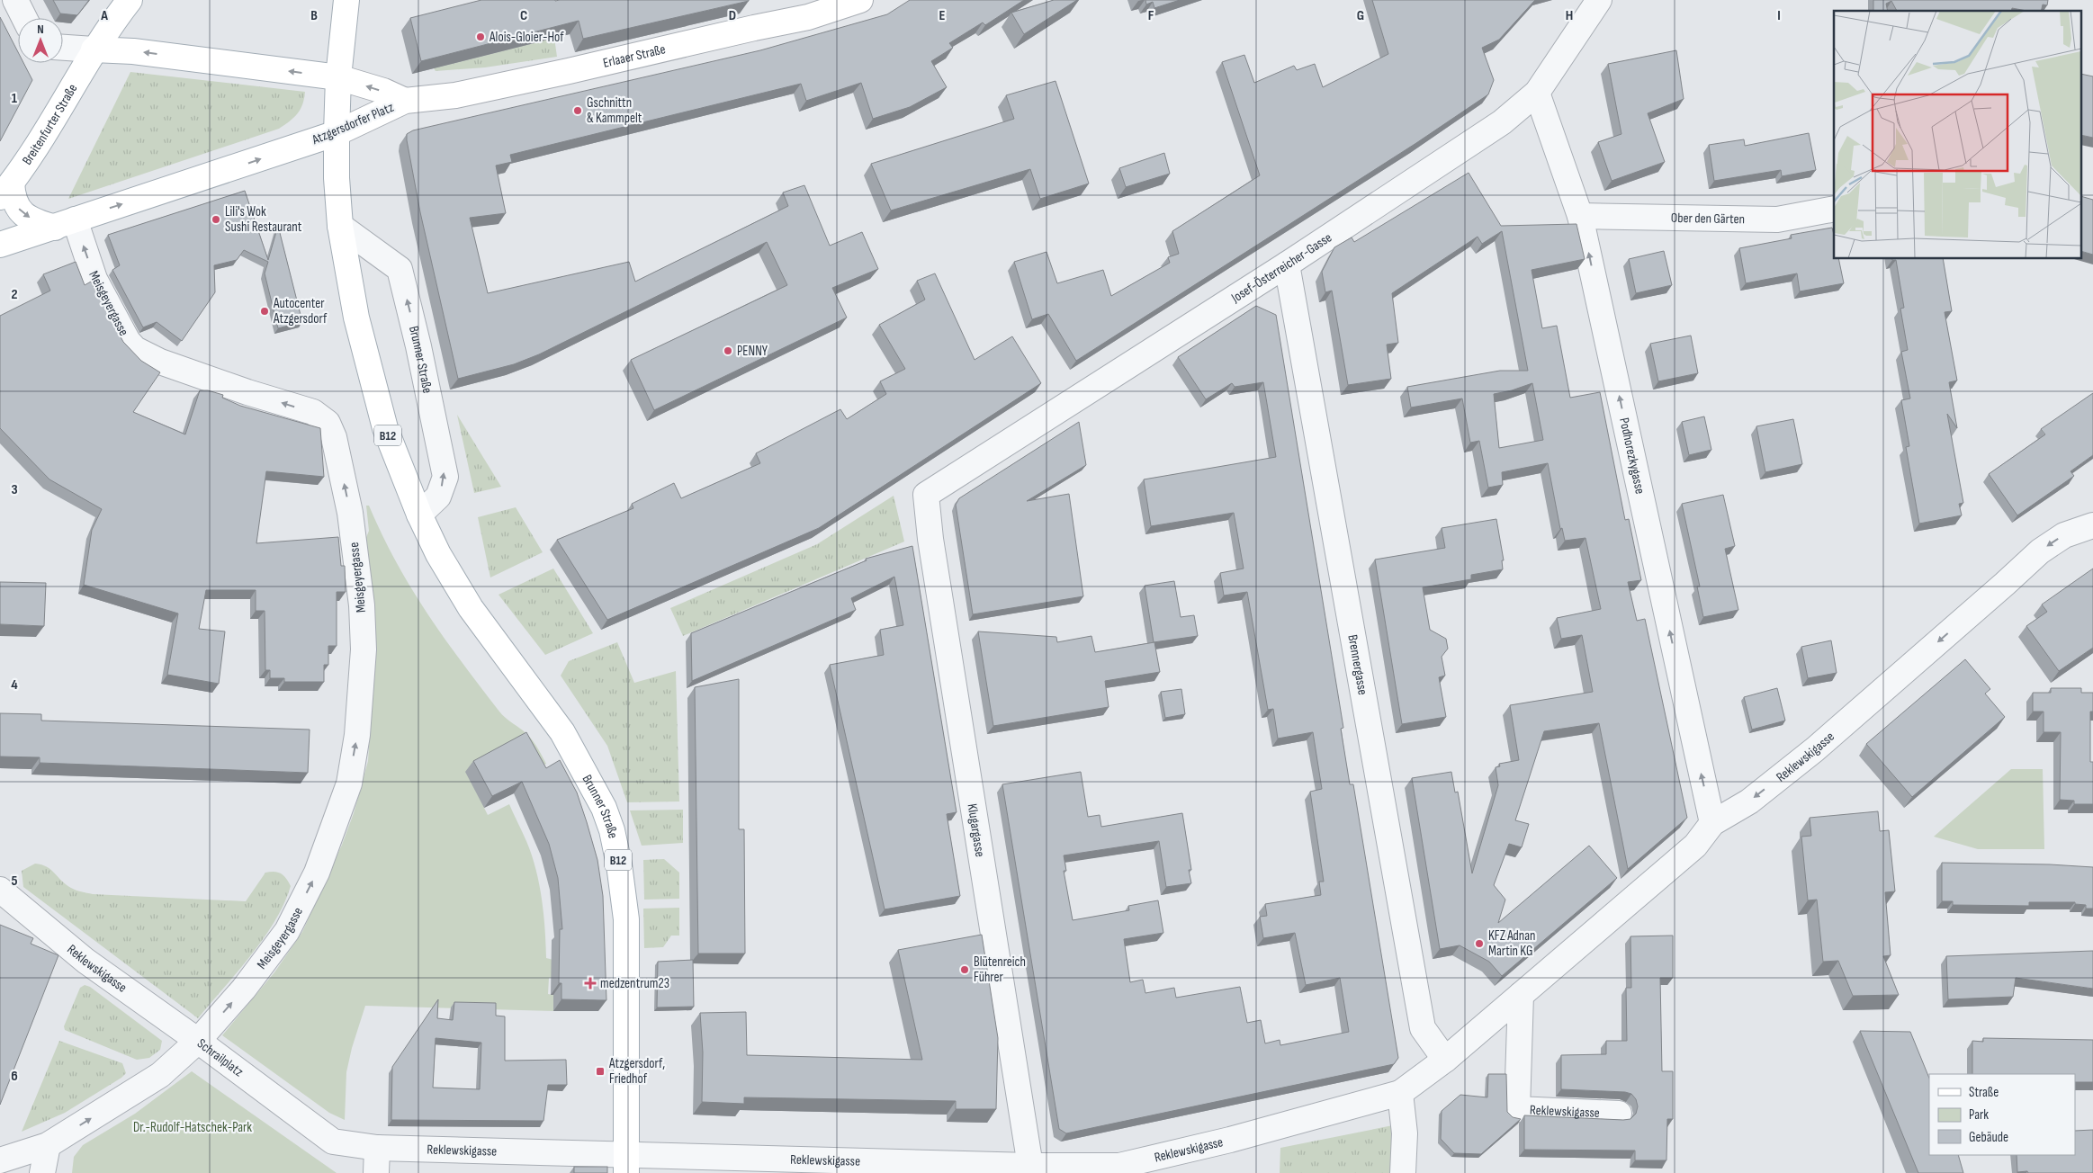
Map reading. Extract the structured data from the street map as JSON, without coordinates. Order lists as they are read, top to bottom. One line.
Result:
{"streets":{"main road":["Erlaaer Straße","Atzgersdorfer Platz","Breitenfurter Straße","Brunner Straße","B12"],"street":["Ober den Gärten","Josef-Österreicher-Gasse","Meisgeyergasse","Podhorezkygasse","Brennergasse","Reklewskigasse","Klugargasse","Schrailplatz"]},"crossings":[["Erlaaer Straße","Atzgersdorfer Platz"],["Atzgersdorfer Platz","Breitenfurter Straße"],["Atzgersdorfer Platz","Meisgeyergasse"],["Atzgersdorfer Platz","Brunner Straße"],["Ober den Gärten","Podhorezkygasse"],["Josef-Österreicher-Gasse","Podhorezkygasse"],["Josef-Österreicher-Gasse","Brennergasse"],["Josef-Österreicher-Gasse","Klugargasse"],["Meisgeyergasse","Reklewskigasse"],["Meisgeyergasse","Schrailplatz"],["Brunner Straße","Reklewskigasse"],["Podhorezkygasse","Reklewskigasse"],["Brennergasse","Reklewskigasse"],["Reklewskigasse","Klugargasse"],["Reklewskigasse","Schrailplatz"]],"one_way":["Meisgeyergasse","Podhorezkygasse","Schrailplatz"],"parks":["Dr.-Rudolf-Hatschek-Park"],"places":{"other":["Alois-Gloier-Hof","Gschnittn & Kammpelt","Lili's Wok Sushi Restaurant","Autocenter Atzgersdorf","PENNY","KFZ Adnan Martin KG","Blütenreich Führer"],"health":["medzentrum23"],"transit":["Atzgersdorf, Friedhof"]},"legend":["Straße","Park","Gebäude"],"north":"top","grid":{"columns":["A","B","C","D","E","F","G","H","I"],"rows":["1","2","3","4","5","6"]}}
